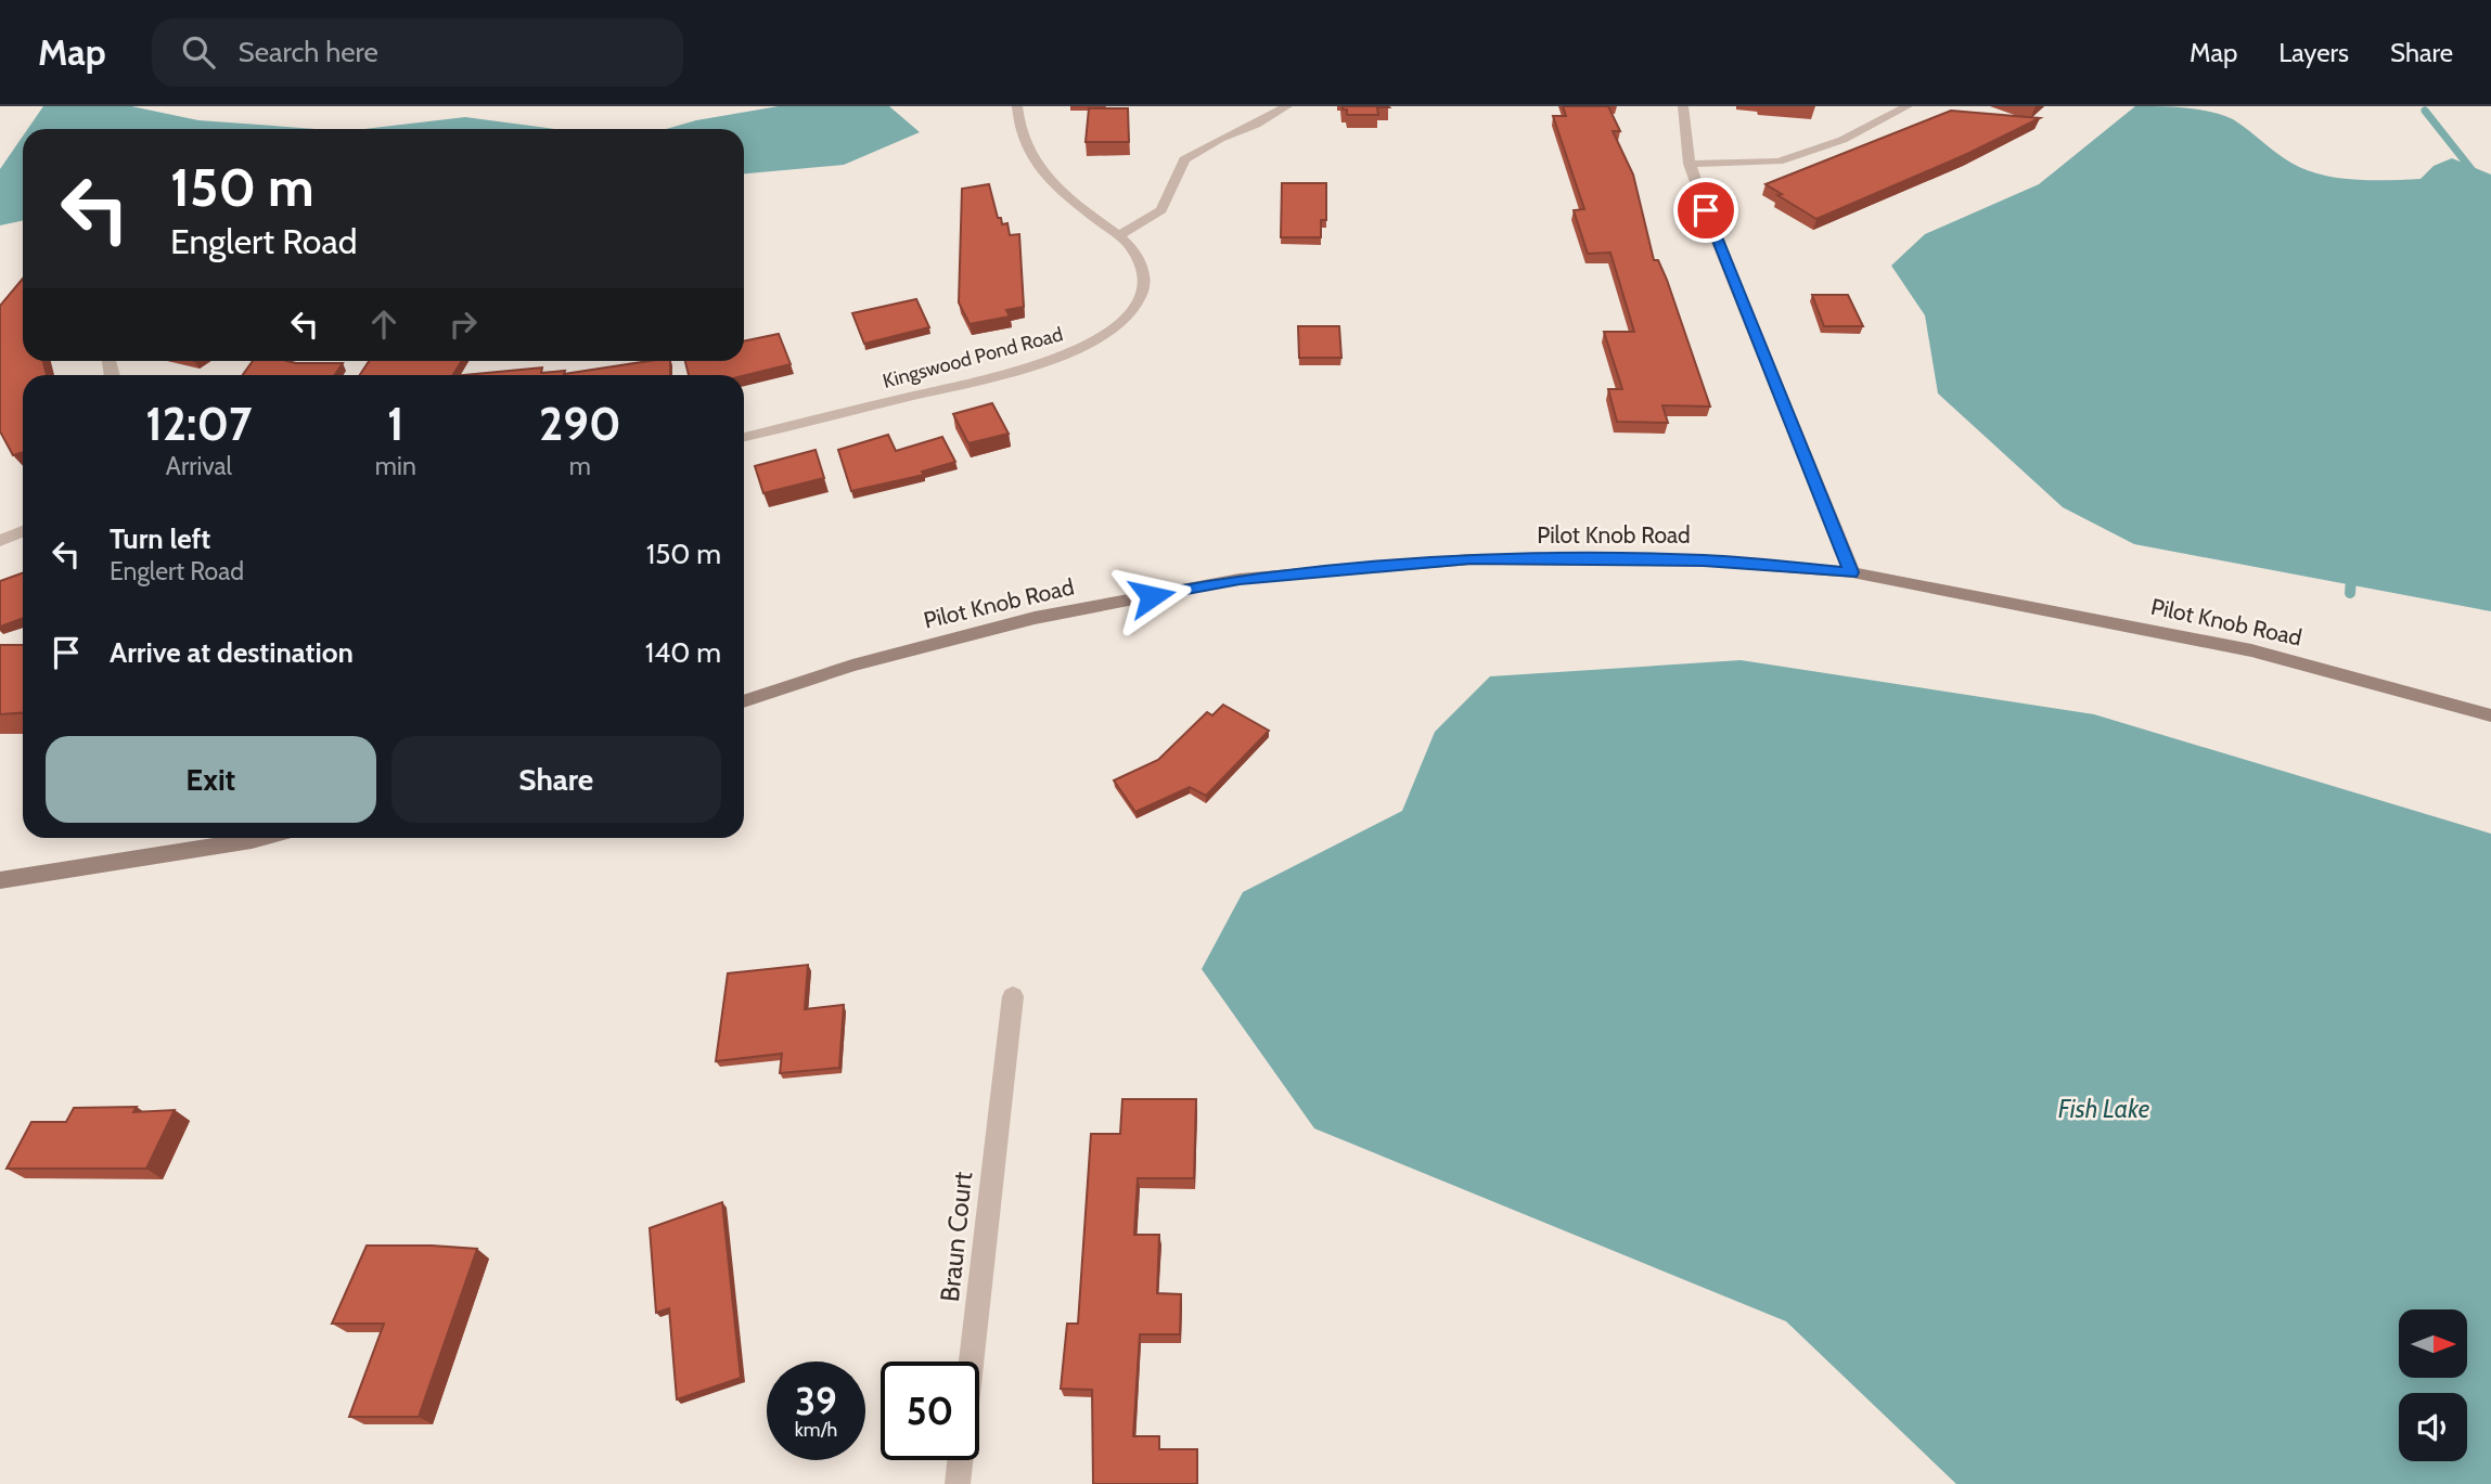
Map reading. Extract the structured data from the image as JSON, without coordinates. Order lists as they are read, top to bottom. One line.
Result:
{"streets":{"main road":["Pilot Knob Road"],"street":["Kingswood Pond Road","Braun Court"]},"water":["Fish Lake"],"north":"right","page":{"header":"Map","search":"Search here","nav":["Map","Layers","Share"],"turn":["150 m","Englert Road"],"eta":["12:07","Arrival","1","min","290","m"],"list":[{"name":"Turn left","note":"Englert Road","value":"150 m"},{"name":"Arrive at destination","value":"140 m"}],"buttons":["Exit","Share"],"speed":"39 km/h","limit":"50"}}
